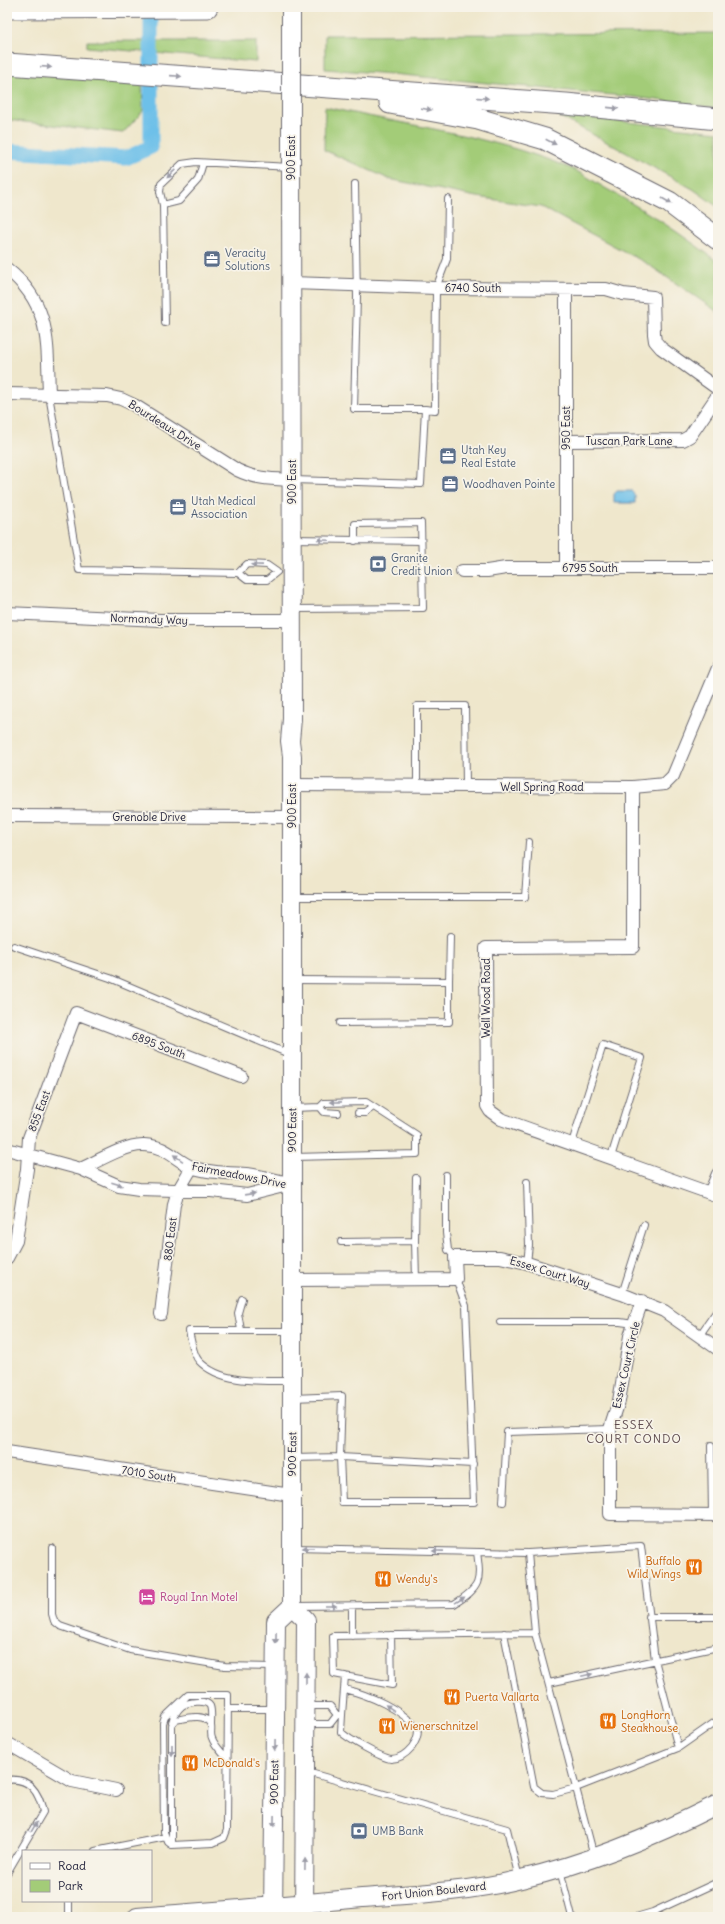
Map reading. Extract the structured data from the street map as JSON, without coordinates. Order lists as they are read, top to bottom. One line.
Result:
{"streets":{"main road":["900 East","Fort Union Boulevard"],"street":["6740 South","Bourdeaux Drive","950 East","Tuscan Park Lane","6795 South","Normandy Way","Well Spring Road","Grenoble Drive","Well Wood Road","6895 South","855 East","Fairmeadows Drive","880 East","Essex Court Way","Essex Court Circle","7010 South"]},"crossings":[["900 East","6740 South"],["900 East","Bourdeaux Drive"],["900 East","Normandy Way"],["900 East","Well Spring Road"],["900 East","Grenoble Drive"],["900 East","Fairmeadows Drive"],["900 East","7010 South"],["900 East","Fort Union Boulevard"],["6740 South","950 East"],["950 East","Tuscan Park Lane"],["950 East","6795 South"],["Well Spring Road","Well Wood Road"],["6895 South","855 East"],["855 East","Fairmeadows Drive"],["Fairmeadows Drive","880 East"],["Essex Court Way","Essex Court Circle"]],"districts":["ESSEX COURT CONDO"],"places":{"office":["Veracity Solutions","Utah Key Real Estate","Woodhaven Pointe","Utah Medical Association"],"bank":["Granite Credit Union","UMB Bank"],"restaurant":["Buffalo Wild Wings","Wendy's","Puerta Vallarta","LongHorn Steakhouse","Wienerschnitzel","McDonald's"],"hotel":["Royal Inn Motel"]},"legend":["Road","Park"]}
